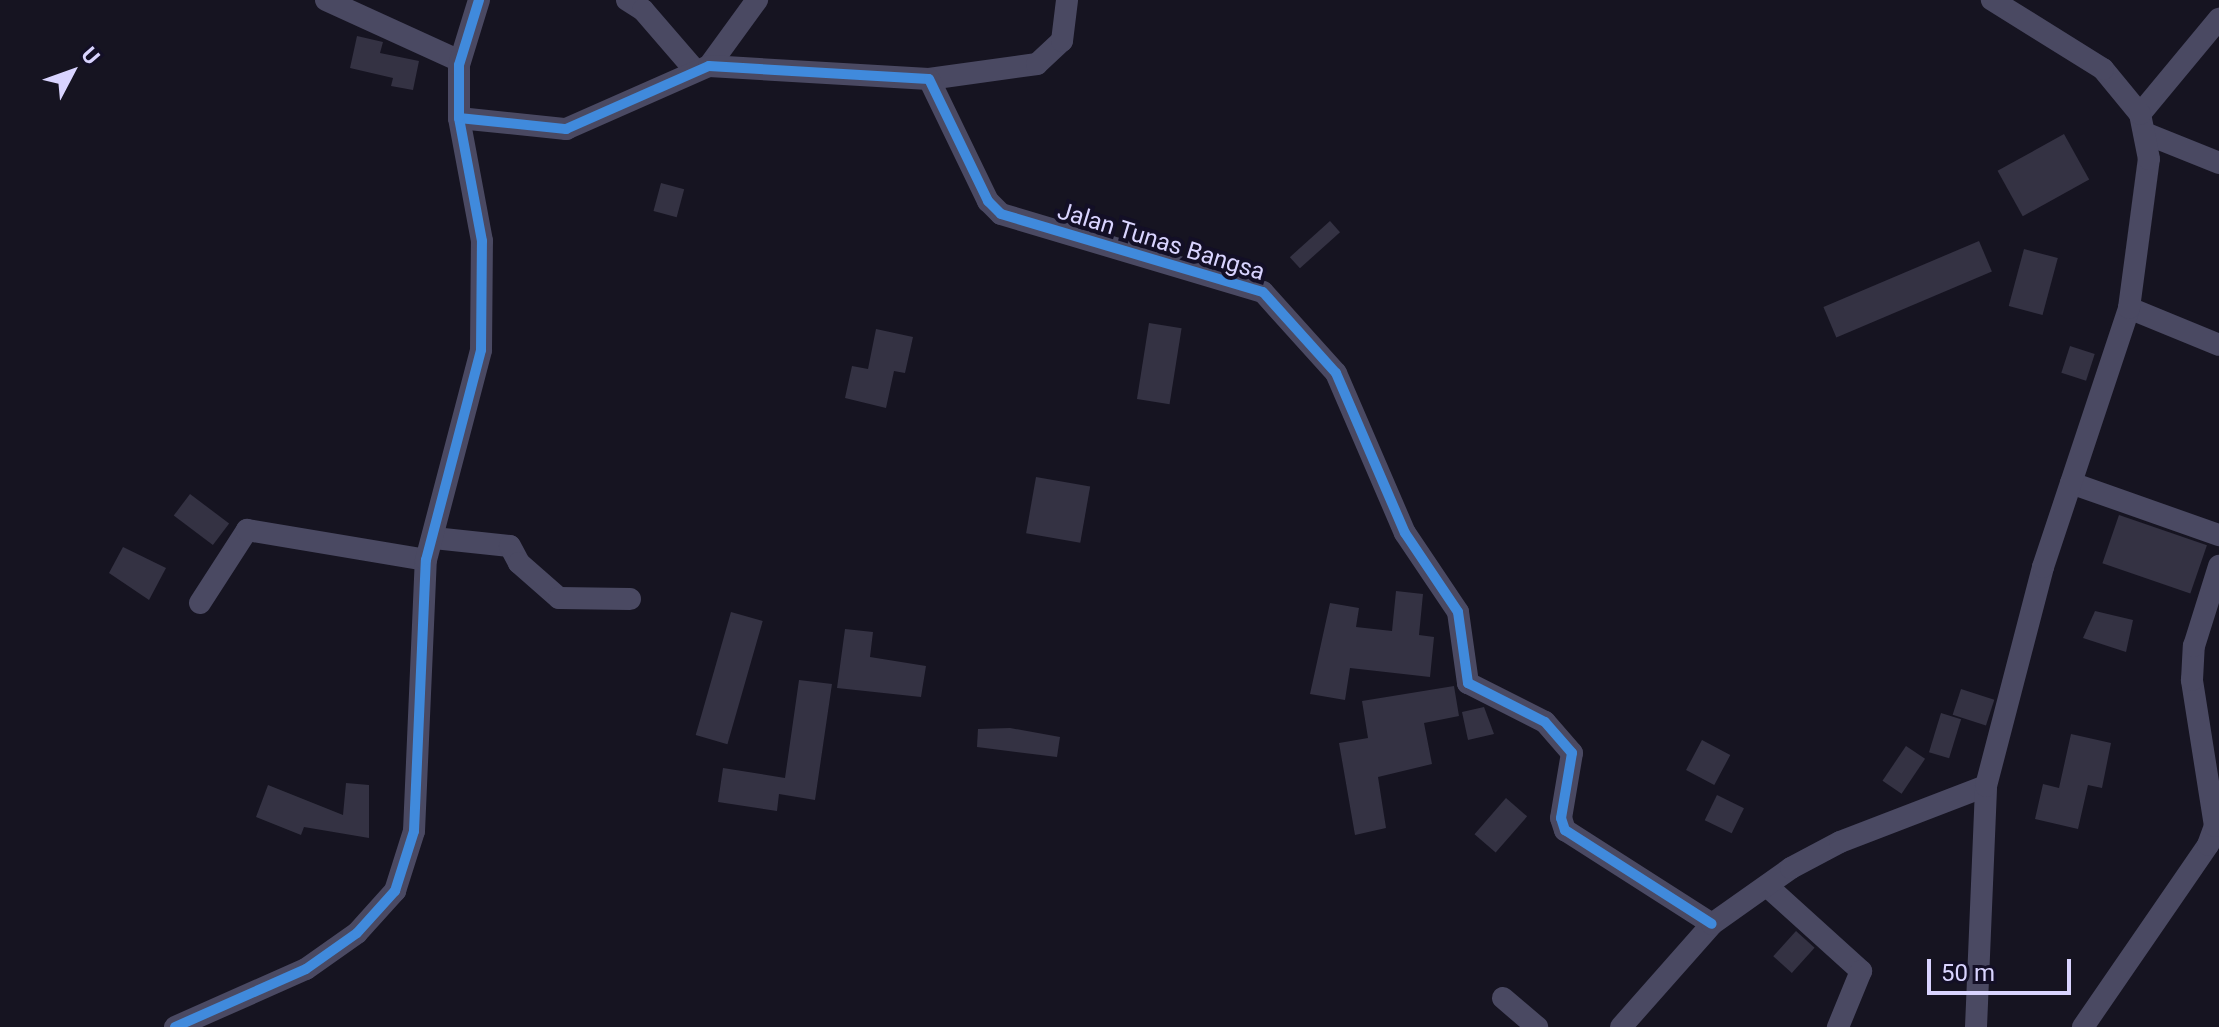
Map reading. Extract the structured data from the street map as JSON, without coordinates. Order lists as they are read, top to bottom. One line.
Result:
{"streets":{"street":["Jalan Tunas Bangsa"]},"scale_bar":"50 m","north":"top right"}
